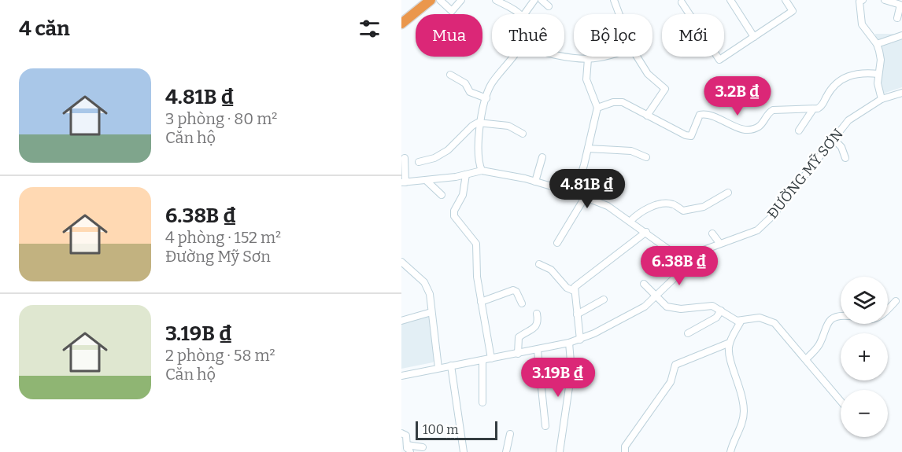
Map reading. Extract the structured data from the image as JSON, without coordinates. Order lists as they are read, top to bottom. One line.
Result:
{"streets":{"street":["ĐƯỜNG MỸ SƠN"]},"scale_bar":"100 m","page":{"heading":"4 căn","chip":["Mua","Thuê","Bộ lọc","Mới"],"list":[{"name":"4.81B ₫","note":"3 phòng · 80 m² · Căn hộ"},{"name":"6.38B ₫","note":"4 phòng · 152 m² · Đường Mỹ Sơn"},{"name":"3.19B ₫","note":"2 phòng · 58 m² · Căn hộ"}],"price":["3.2B ₫","4.81B ₫","6.38B ₫","3.19B ₫"],"map_buttons":["+","−"],"scale":"100 m"}}
